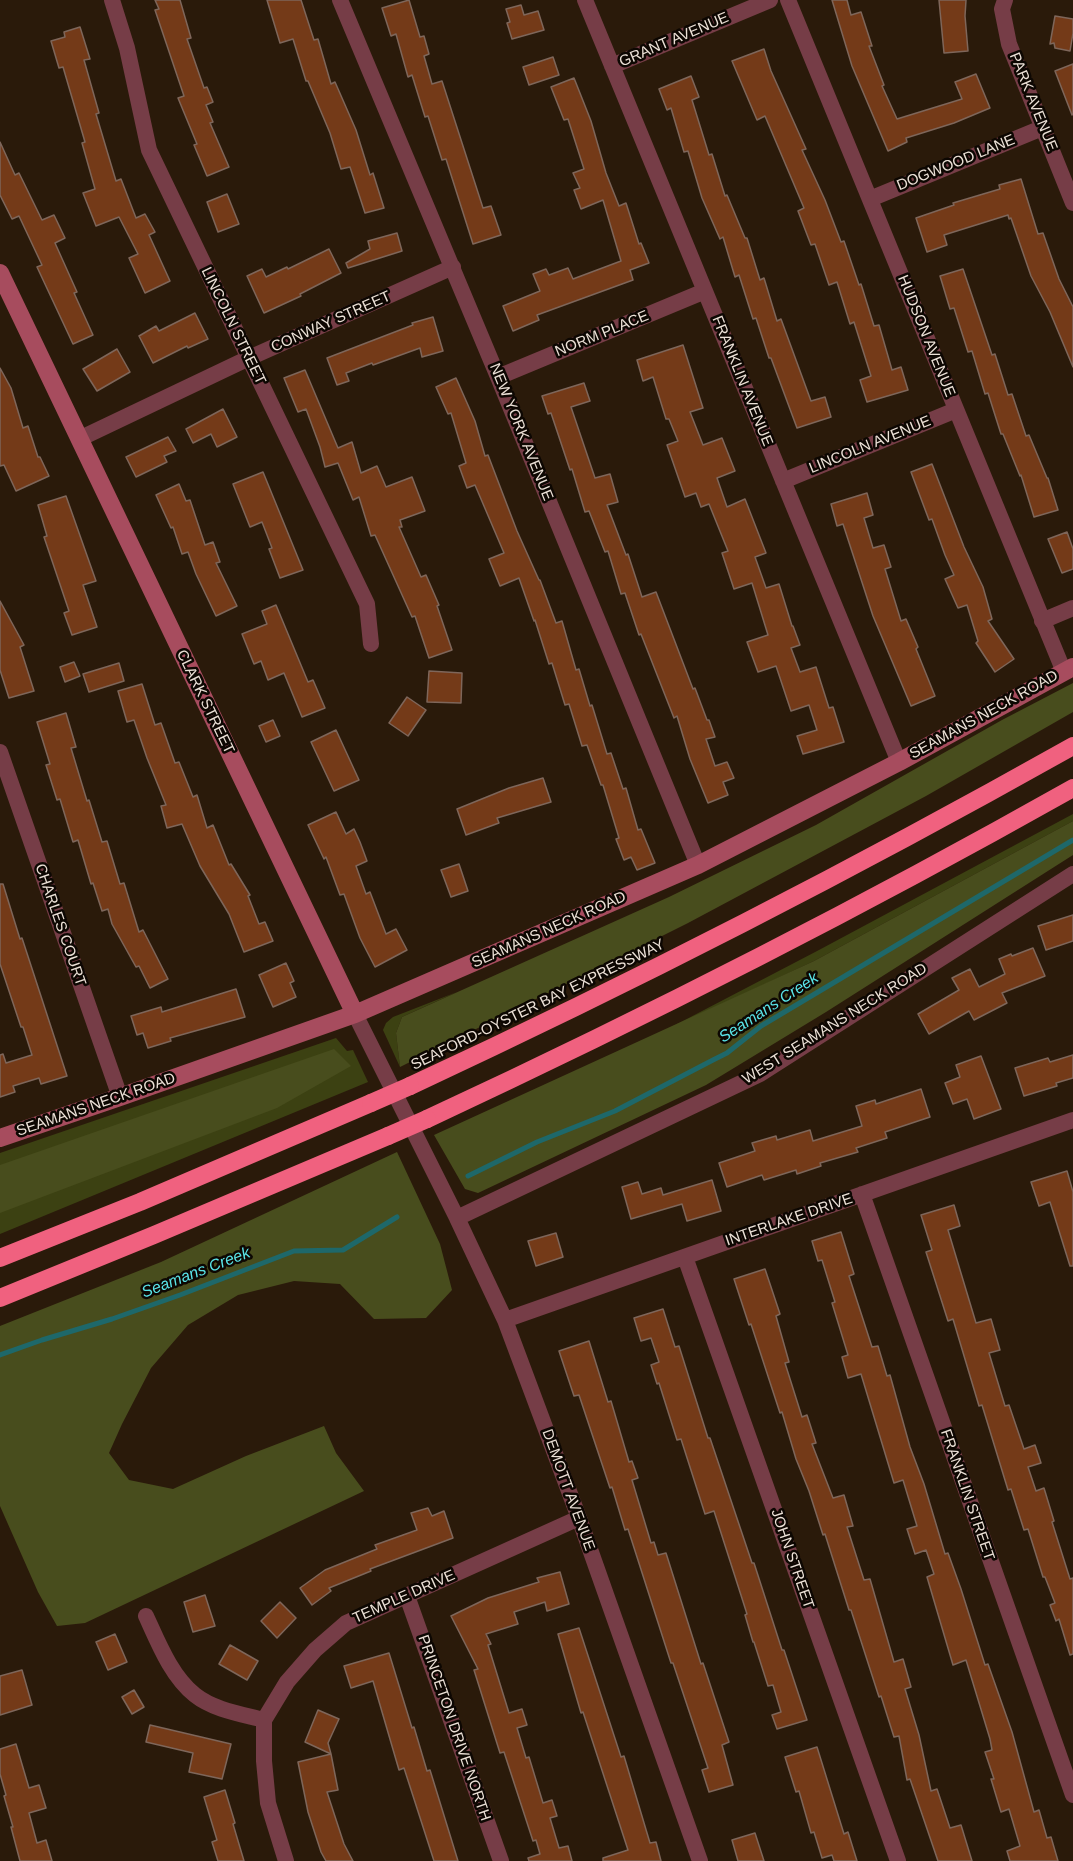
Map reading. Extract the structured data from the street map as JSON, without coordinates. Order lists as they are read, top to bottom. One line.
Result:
{"streets":{"highway":["SEAFORD-OYSTER BAY EXPRESSWAY"],"street":["GRANT AVENUE","PARK AVENUE","DOGWOOD LANE","CONWAY STREET","LINCOLN STREET","NORM PLACE","HUDSON AVENUE","FRANKLIN AVENUE","NEW YORK AVENUE","LINCOLN AVENUE","CLARK STREET","SEAMANS NECK ROAD","CHARLES COURT","WEST SEAMANS NECK ROAD","INTERLAKE DRIVE","DEMOTT AVENUE","FRANKLIN STREET","JOHN STREET","TEMPLE DRIVE","PRINCETON DRIVE NORTH"]},"crossings":[["GRANT AVENUE","FRANKLIN AVENUE"],["PARK AVENUE","DOGWOOD LANE"],["DOGWOOD LANE","HUDSON AVENUE"],["CONWAY STREET","LINCOLN STREET"],["CONWAY STREET","NEW YORK AVENUE"],["CONWAY STREET","CLARK STREET"],["NORM PLACE","FRANKLIN AVENUE"],["NORM PLACE","NEW YORK AVENUE"],["HUDSON AVENUE","LINCOLN AVENUE"],["HUDSON AVENUE","SEAMANS NECK ROAD"],["FRANKLIN AVENUE","LINCOLN AVENUE"],["FRANKLIN AVENUE","SEAMANS NECK ROAD"],["NEW YORK AVENUE","SEAMANS NECK ROAD"],["CLARK STREET","SEAMANS NECK ROAD"],["CLARK STREET","DEMOTT AVENUE"],["SEAMANS NECK ROAD","CHARLES COURT"],["WEST SEAMANS NECK ROAD","DEMOTT AVENUE"],["INTERLAKE DRIVE","DEMOTT AVENUE"],["INTERLAKE DRIVE","FRANKLIN STREET"],["INTERLAKE DRIVE","JOHN STREET"],["DEMOTT AVENUE","TEMPLE DRIVE"],["TEMPLE DRIVE","PRINCETON DRIVE NORTH"]],"water":["Seamans Creek"]}
